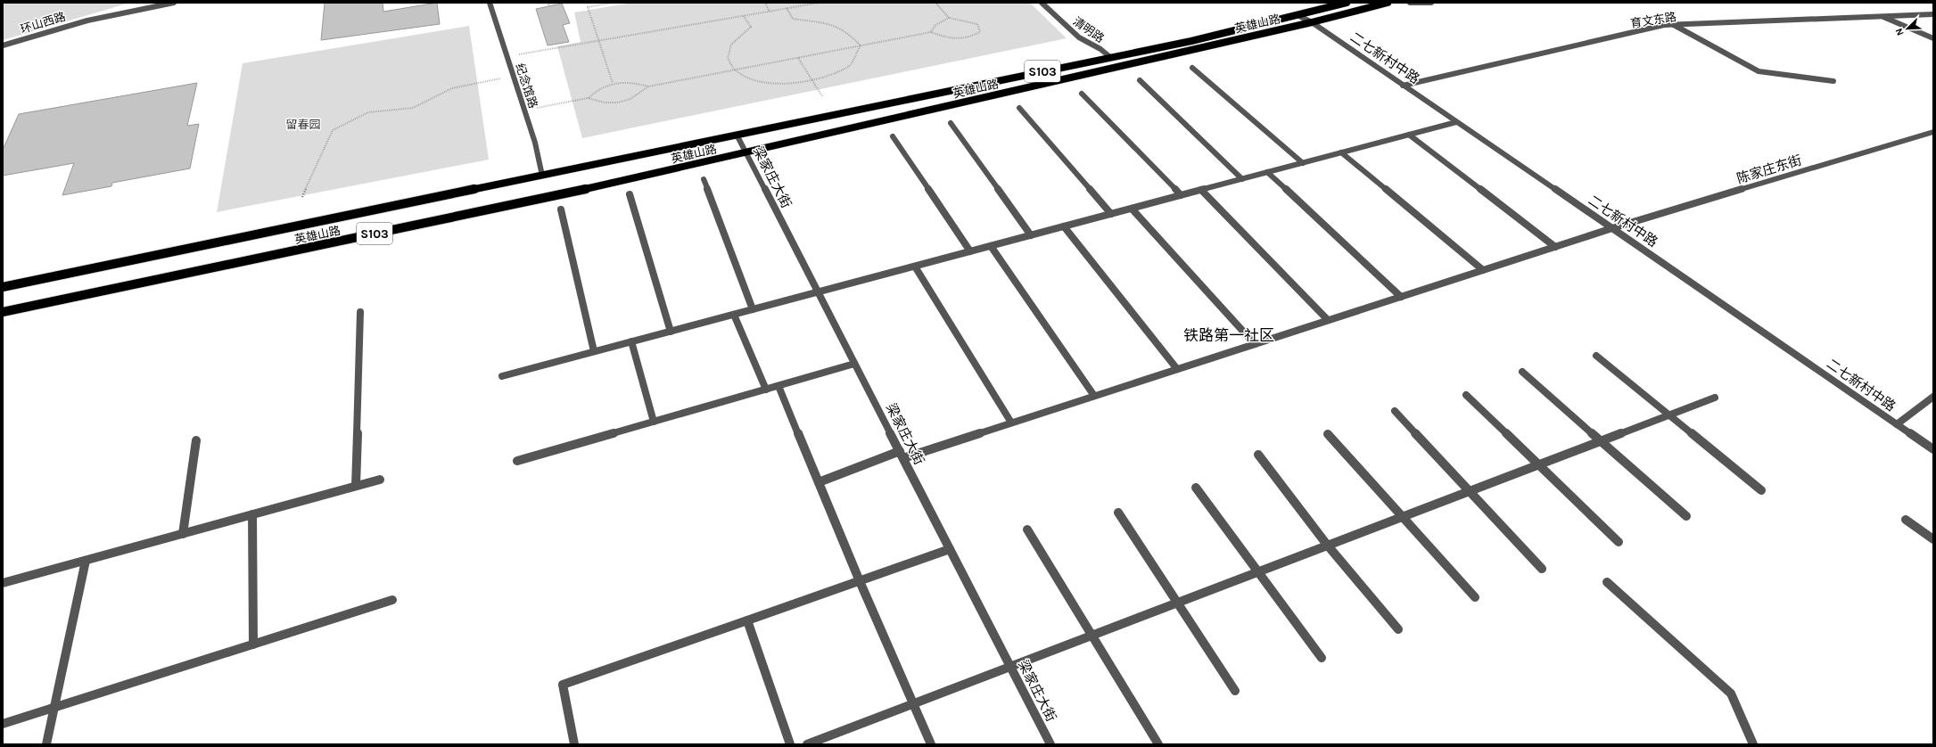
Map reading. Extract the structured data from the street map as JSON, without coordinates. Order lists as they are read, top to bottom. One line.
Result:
{"streets":{"main road":["英雄山路","S103"],"street":["育文东路","环山西路","清明路","二七新村中路","纪念馆路","陈家庄东街","梁家庄大街"]},"crossings":[["育文东路","二七新村中路"],["英雄山路","清明路"],["英雄山路","二七新村中路"],["英雄山路","纪念馆路"],["英雄山路","梁家庄大街"],["二七新村中路","陈家庄东街"],["陈家庄东街","梁家庄大街"]],"districts":["铁路第一社区"],"parks":["留春园"],"north":"bottom left"}
